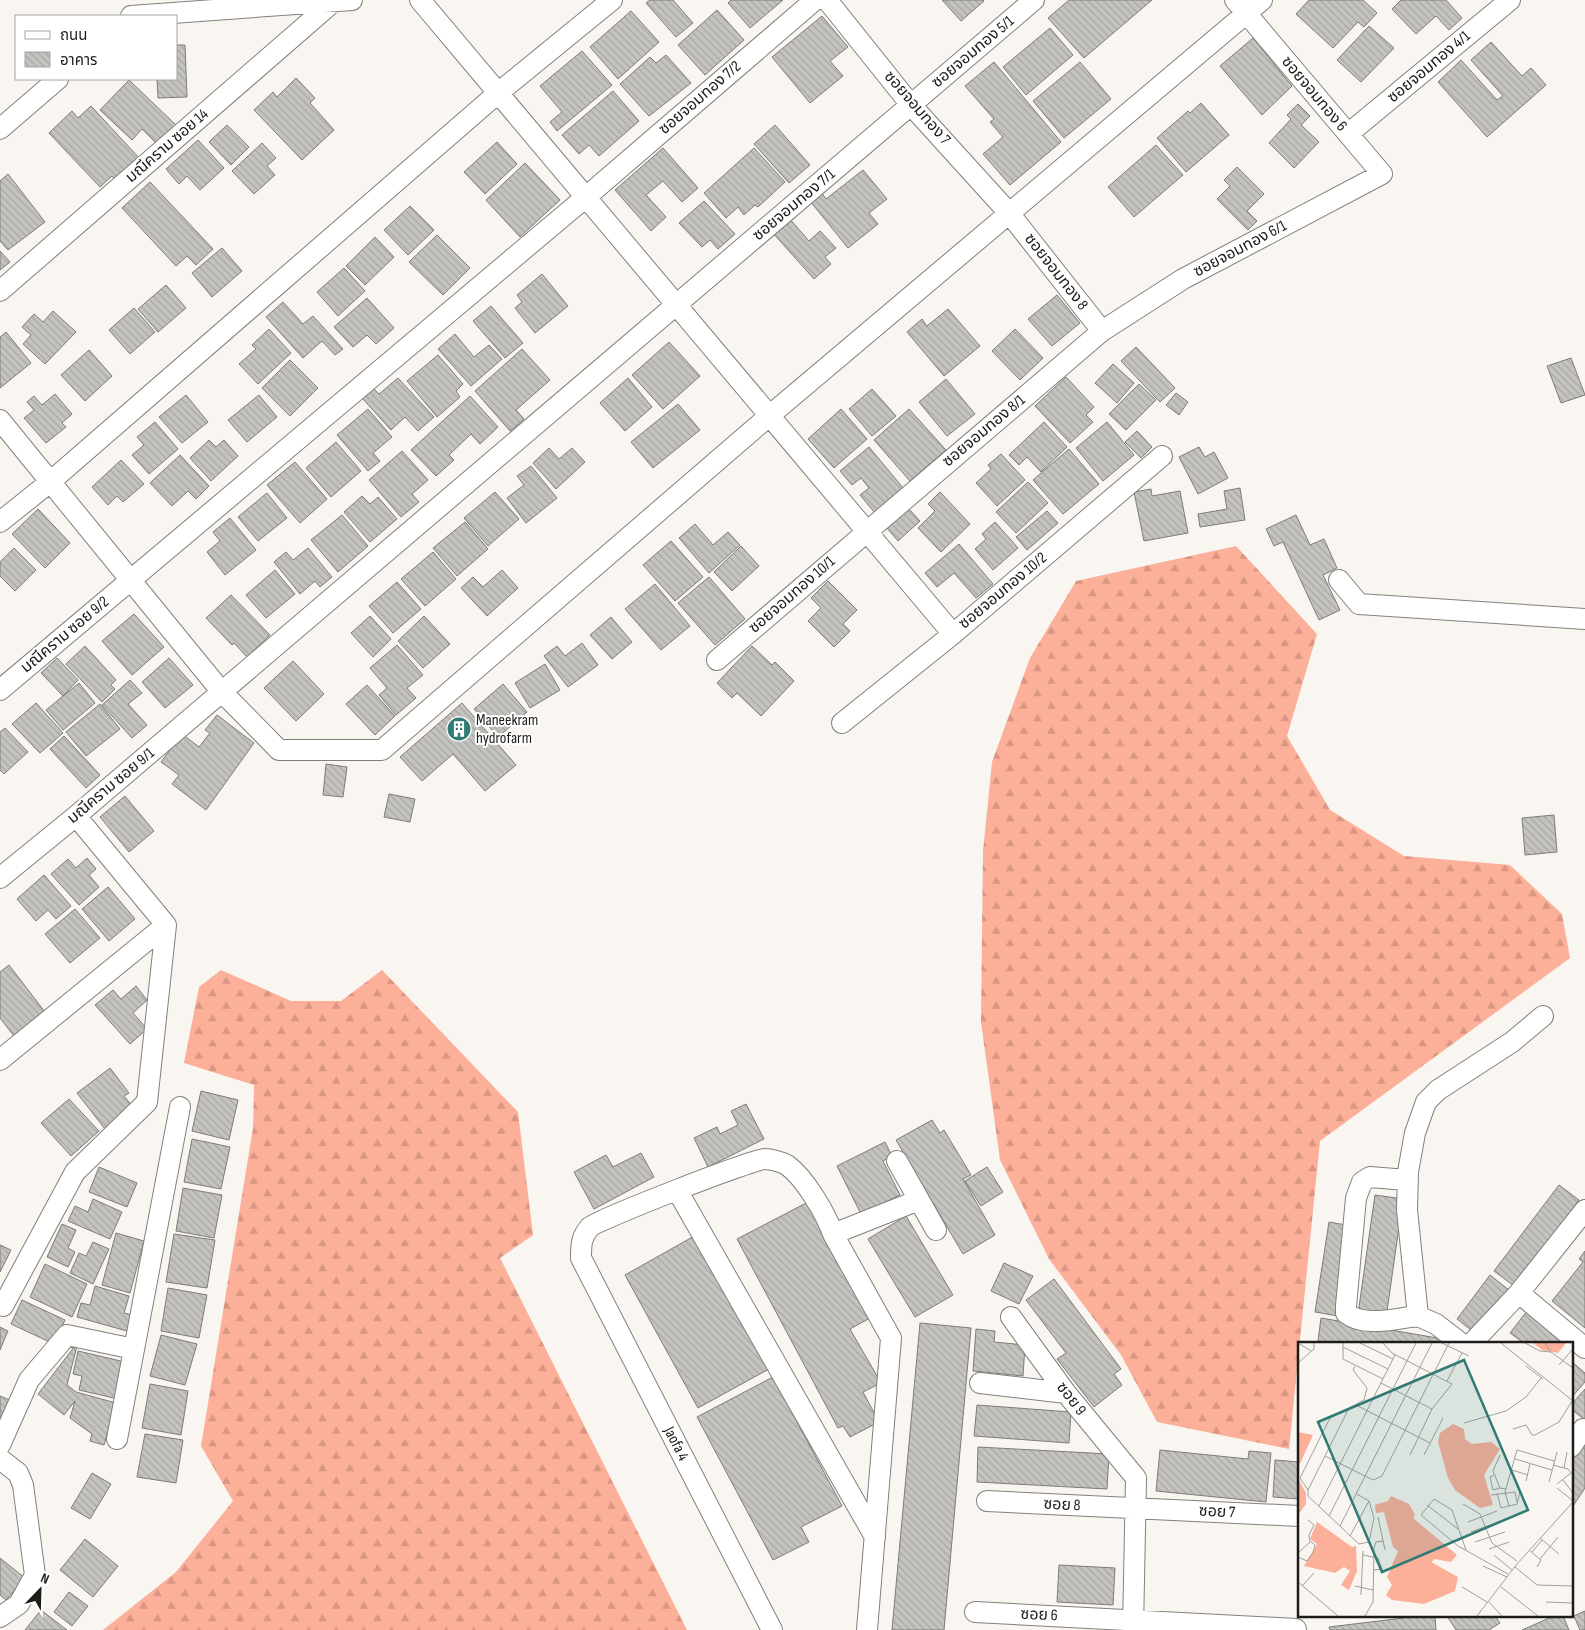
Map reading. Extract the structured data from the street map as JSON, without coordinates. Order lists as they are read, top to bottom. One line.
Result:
{"streets":{"street":["ซอยจอมทอง 5/1","ซอยจอมทอง 4/1","ซอยจอมทอง 6","ซอยจอมทอง 7/2","ซอยจอมทอง 7","มณีคราม ซอย 14","ซอยจอมทอง 7/1","ซอยจอมทอง 6/1","ซอยจอมทอง 8","ซอยจอมทอง 8/1","ซอยจอมทอง 10/2","ซอยจอมทอง 10/1","มณีคราม ซอย 9/2","มณีคราม ซอย 9/1","ซอย 9","Jaofa 4","ซอย 8","ซอย 7","ซอย 6"]},"crossings":[["ซอยจอมทอง 5/1","ซอยจอมทอง 7"],["ซอยจอมทอง 5/1","ซอยจอมทอง 7/1"],["ซอยจอมทอง 4/1","ซอยจอมทอง 6"],["ซอยจอมทอง 6","ซอยจอมทอง 6/1"],["ซอยจอมทอง 7/2","มณีคราม ซอย 9/2"],["ซอยจอมทอง 7","ซอยจอมทอง 7/1"],["ซอยจอมทอง 7","ซอยจอมทอง 8"],["ซอยจอมทอง 7/1","มณีคราม ซอย 9/1"],["ซอยจอมทอง 6/1","ซอยจอมทอง 8"],["ซอยจอมทอง 6/1","ซอยจอมทอง 8/1"],["ซอยจอมทอง 8","ซอยจอมทอง 8/1"],["ซอยจอมทอง 8/1","ซอยจอมทอง 10/1"],["ซอย 9","ซอย 8"],["ซอย 9","ซอย 7"],["ซอย 8","ซอย 7"]],"places":{"building":["Maneekram hydrofarm"]},"legend":["ถนน","อาคาร"],"north":"top right"}
